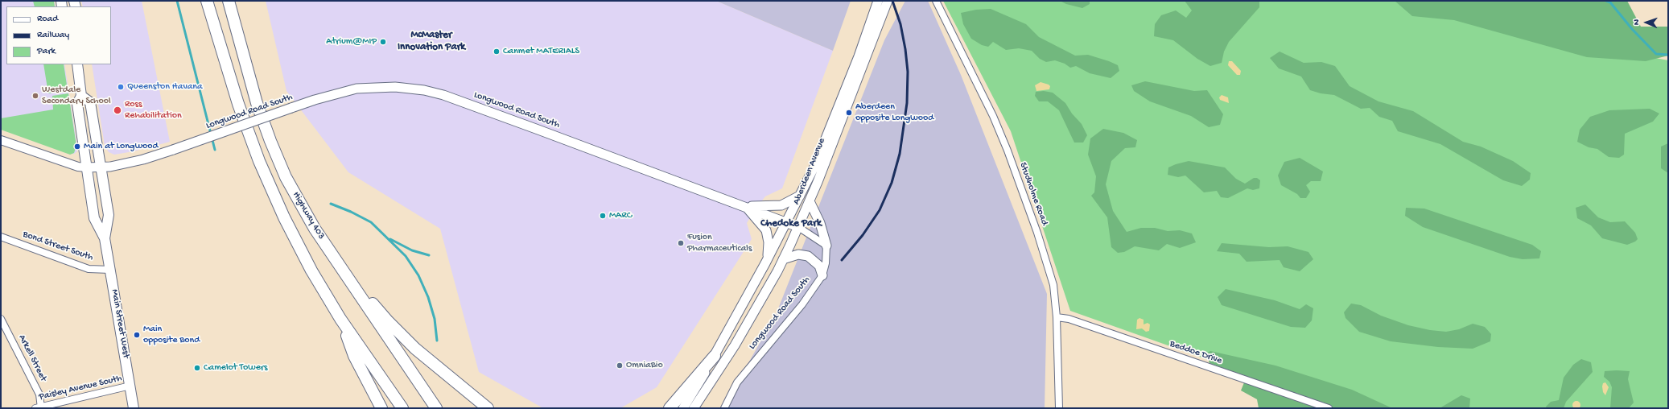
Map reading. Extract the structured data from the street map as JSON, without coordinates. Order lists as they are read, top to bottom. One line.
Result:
{"streets":{"highway":["Highway 403"],"main road":["Longwood Road South","Aberdeen Avenue","Main Street West"],"street":["Studholme Road","Bond Street South","Beddoe Drive","Arkell Street","Paisley Avenue South"]},"crossings":[["Longwood Road South","Aberdeen Avenue"],["Longwood Road South","Main Street West"],["Studholme Road","Beddoe Drive"],["Bond Street South","Main Street West"],["Main Street West","Paisley Avenue South"],["Arkell Street","Paisley Avenue South"]],"districts":["McMaster Innovation Park","Chedoke Park"],"places":["Atrium@MIP","Canmet MATERIALS","Queenston Havana","Westdale Secondary School","Ross Rehabilitation","Aberdeen opposite Longwood","Main at Longwood","MARC","Fusion Pharmaceuticals","Main opposite Bond","OmniaBio","Camelot Towers"],"legend":["Road","Railway","Park"],"north":"left"}
